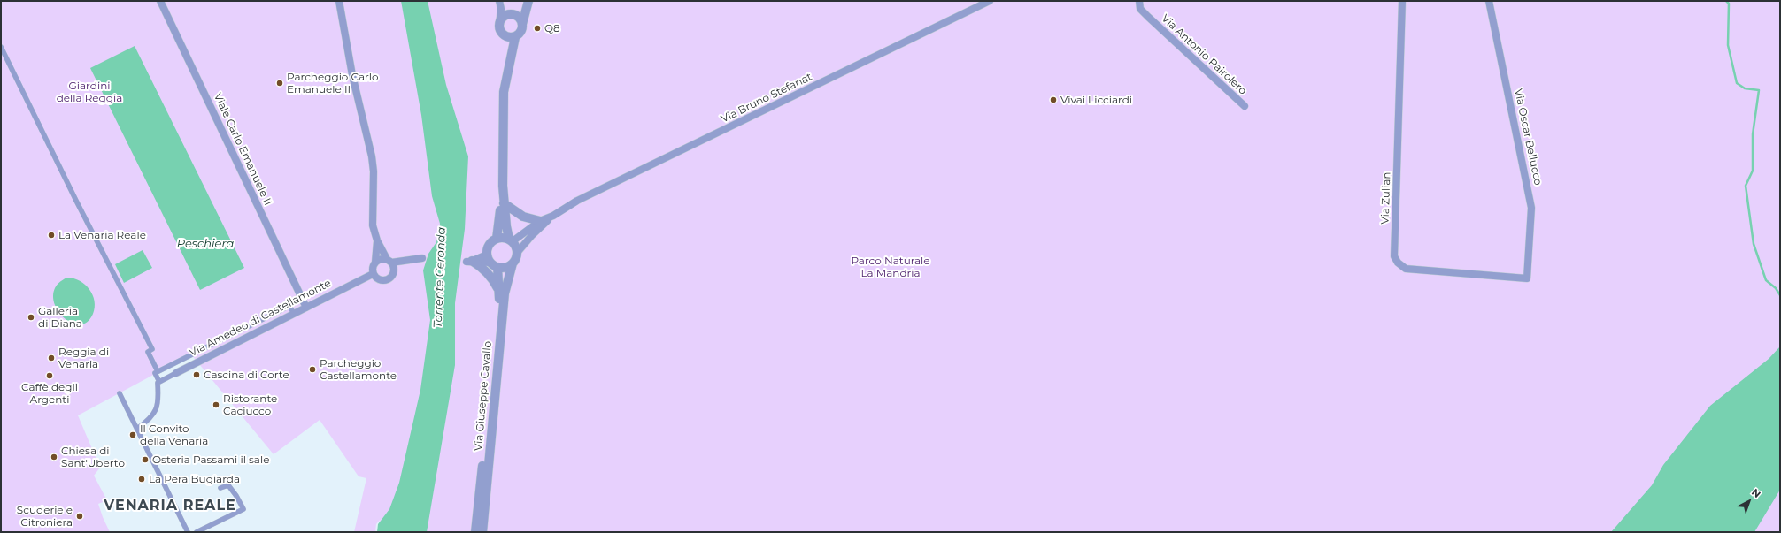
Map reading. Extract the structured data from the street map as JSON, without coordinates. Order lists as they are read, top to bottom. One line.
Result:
{"streets":{"street":["Via Antonio Pairolero","Via Bruno Stefanat","Via Oscar Bellucco","Viale Carlo Emanuele II","Via Zulian","Via Amedeo di Castellamonte","Via Giuseppe Cavallo"]},"crossings":[["Via Bruno Stefanat","Via Giuseppe Cavallo"],["Via Oscar Bellucco","Via Zulian"],["Viale Carlo Emanuele II","Via Amedeo di Castellamonte"]],"districts":["VENARIA REALE"],"water":["Peschiera","Torrente Ceronda"],"parks":["Giardini della Reggia","Parco Naturale La Mandria"],"places":["Q8","Parcheggio Carlo Emanuele II","Vivai Licciardi","La Venaria Reale","Galleria di Diana","Reggia di Venaria","Parcheggio Castellamonte","Cascina di Corte","Caffè degli Argenti","Ristorante Caciucco","Il Convito della Venaria","Chiesa di Sant'Uberto","Osteria Passami il sale","La Pera Bugiarda","Scuderie e Citroniera"],"north":"top right"}
